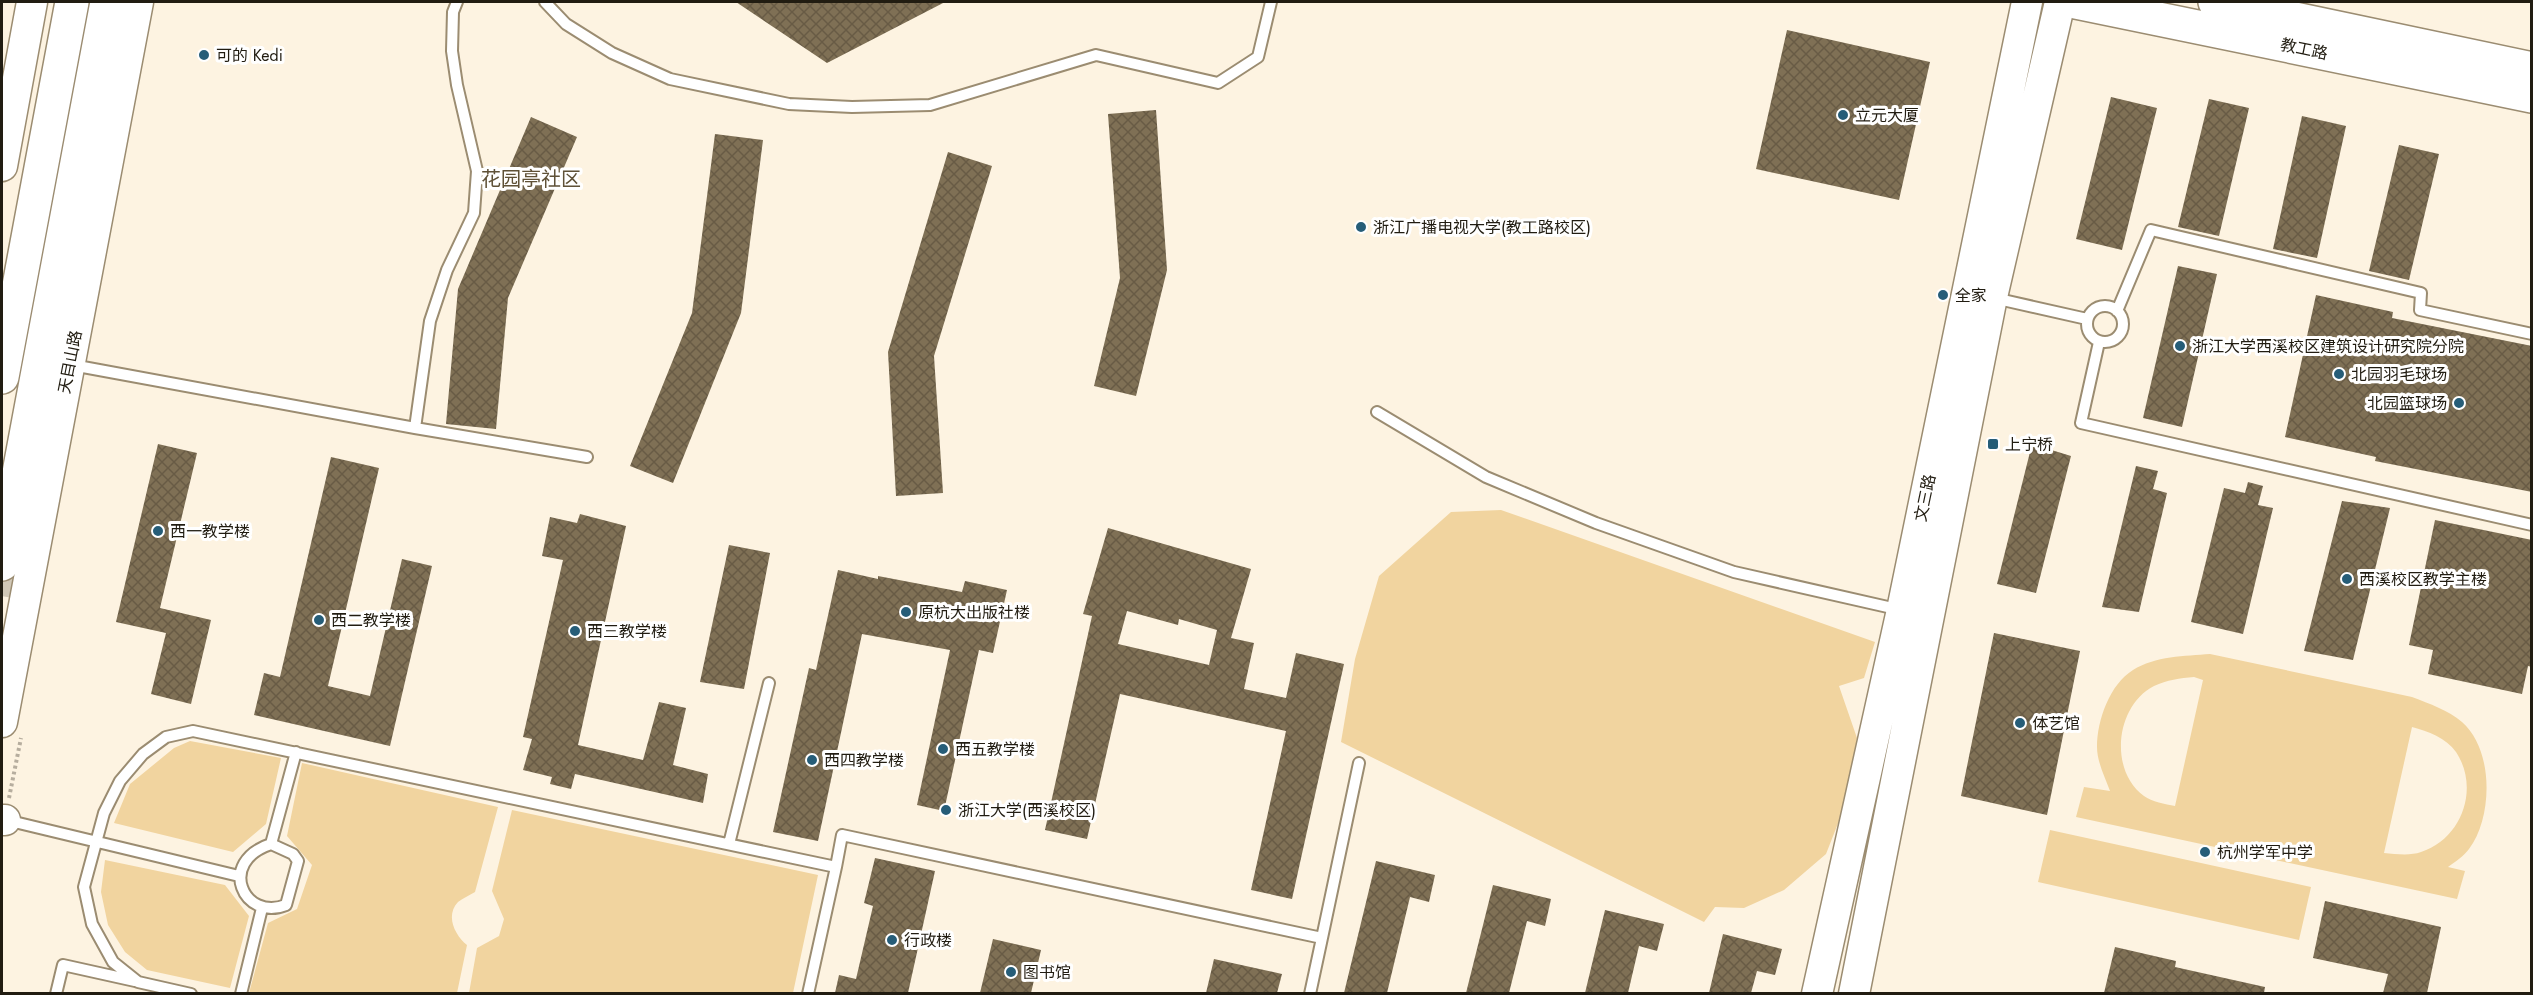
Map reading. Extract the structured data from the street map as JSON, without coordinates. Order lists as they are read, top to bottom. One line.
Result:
{"streets":{"main road":["教工路","天目山路","文三路"]},"districts":["花园亭社区"],"places":{"other":["可的 Kedi","立元大厦","浙江广播电视大学(教工路校区)","全家","浙江大学西溪校区建筑设计研究院分院","北园羽毛球场","北园篮球场","西一教学楼","西溪校区教学主楼","原杭大出版社楼","西二教学楼","西三教学楼","体艺馆","西五教学楼","西四教学楼","浙江大学(西溪校区)","杭州学军中学","行政楼","图书馆"],"transit":["上宁桥"]}}
